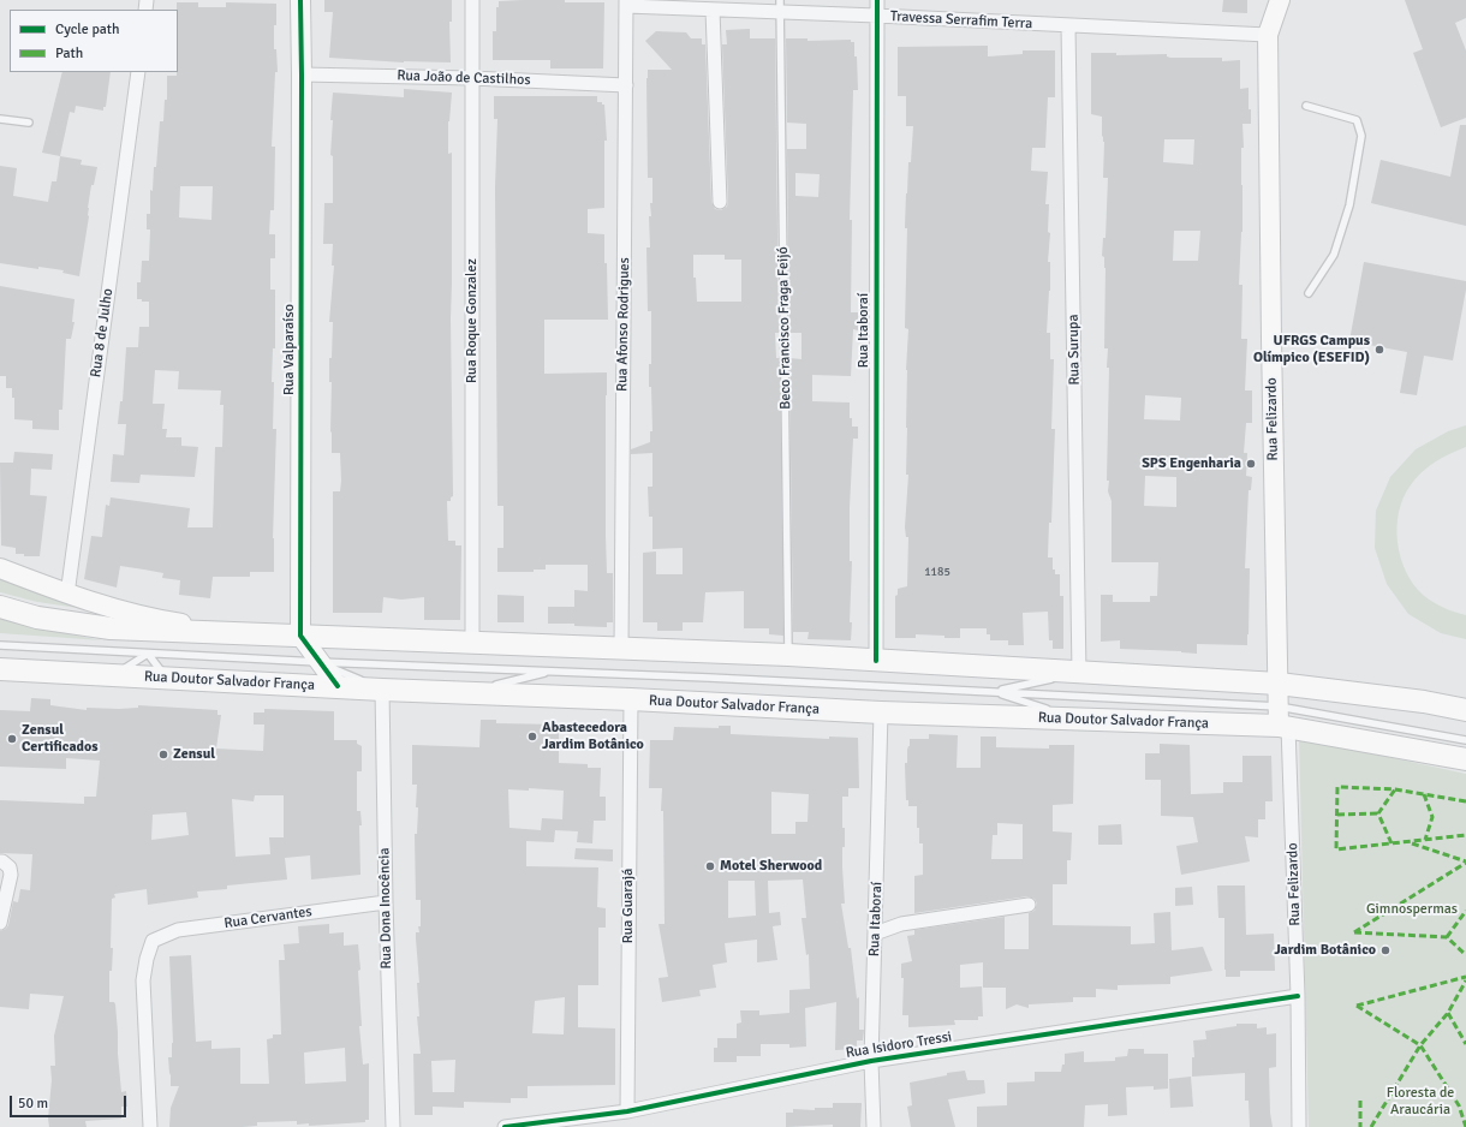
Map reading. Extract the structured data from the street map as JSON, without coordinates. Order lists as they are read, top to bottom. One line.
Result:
{"streets":{"main road":["Rua Valparaíso","Rua Felizardo","Rua Doutor Salvador França"],"street":["Travessa Serrafim Terra","Rua João de Castilhos","Rua Roque Gonzalez","Rua Afonso Rodrigues","Rua Itaboraí","Rua 8 de Julho","Rua Surupa","Rua Guarajá","Rua Dona Inocência","Rua Cervantes","Rua Isidoro Tressi"],"lane":["Beco Francisco Fraga Feijó"]},"crossings":[["Travessa Serrafim Terra","Rua Afonso Rodrigues"],["Travessa Serrafim Terra","Beco Francisco Fraga Feijó"],["Travessa Serrafim Terra","Rua Itaboraí"],["Travessa Serrafim Terra","Rua Surupa"],["Travessa Serrafim Terra","Rua Felizardo"],["Rua João de Castilhos","Rua Roque Gonzalez"],["Rua João de Castilhos","Rua Afonso Rodrigues"],["Rua João de Castilhos","Rua Valparaíso"],["Rua Itaboraí","Rua Doutor Salvador França"],["Rua Itaboraí","Rua Isidoro Tressi"],["Rua Felizardo","Rua Doutor Salvador França"],["Rua Felizardo","Rua Isidoro Tressi"],["Rua Doutor Salvador França","Rua Guarajá"],["Rua Doutor Salvador França","Rua Dona Inocência"],["Rua Guarajá","Rua Isidoro Tressi"],["Rua Dona Inocência","Rua Cervantes"]],"parks":["Gimnospermas","Floresta de Araucária"],"places":["UFRGS Campus Olímpico (ESEFID)","SPS Engenharia","Abastecedora Jardim Botânico","Zensul Certificados","Zensul","Motel Sherwood","Jardim Botânico"],"house_numbers":["1185"],"legend":["Cycle path","Path"],"scale_bar":"50 m"}
